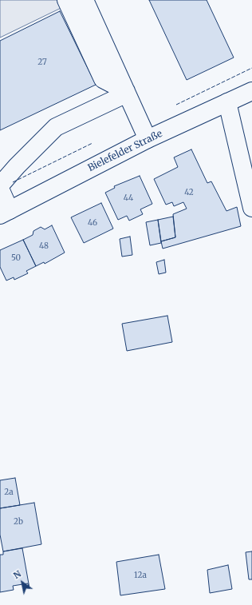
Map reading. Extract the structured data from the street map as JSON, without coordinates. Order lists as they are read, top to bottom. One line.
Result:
{"streets":{"main road":["Bielefelder Straße"]},"house_numbers":["27","42","44","46","48","50","2a","2b","12a"],"north":"top left"}
